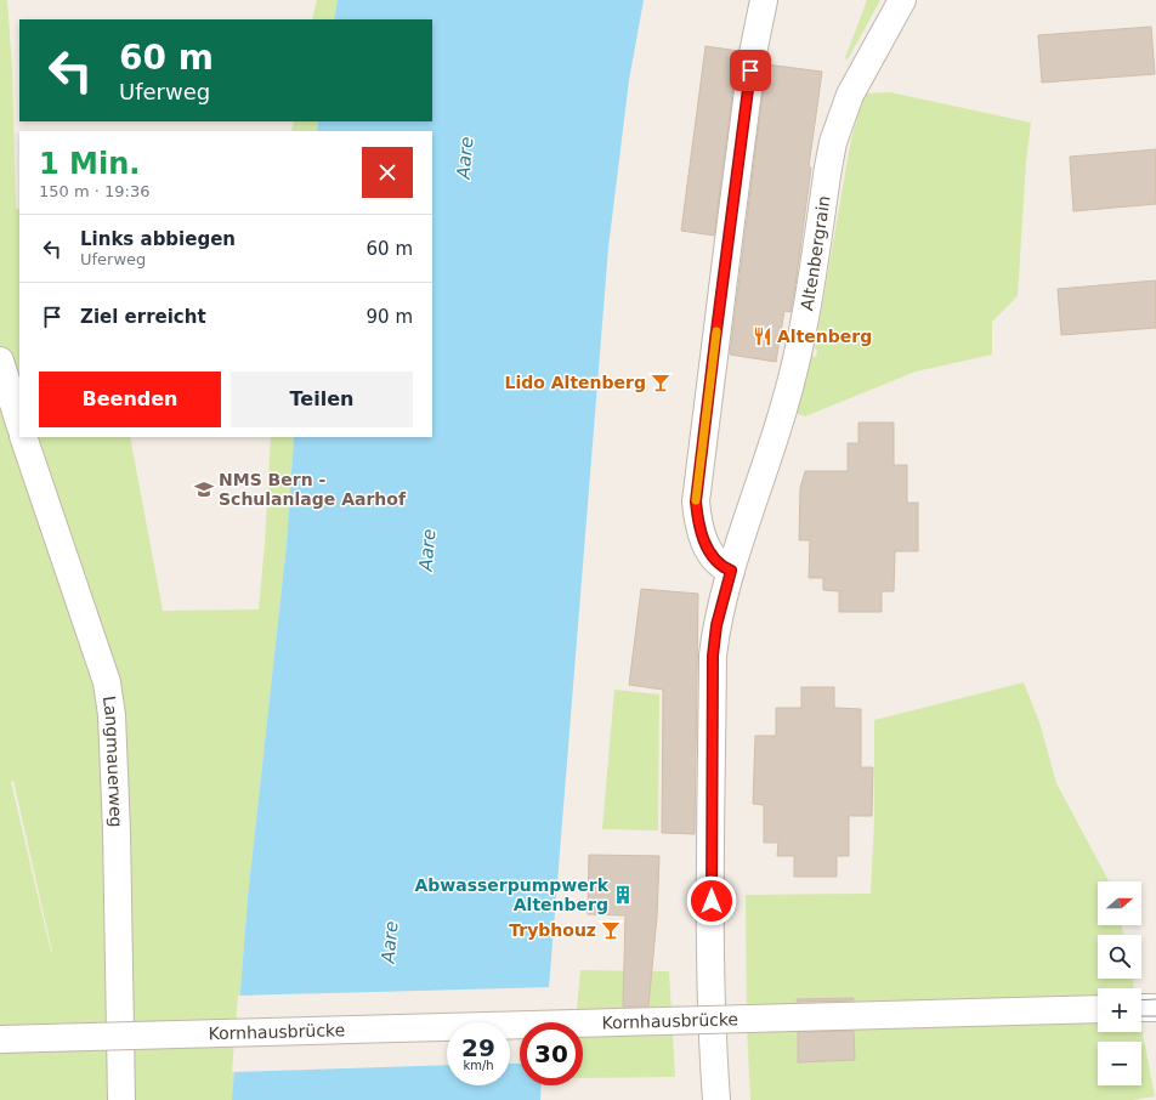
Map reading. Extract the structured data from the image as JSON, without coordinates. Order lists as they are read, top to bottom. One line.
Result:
{"streets":{"street":["Altenbergrain","Langmauerweg","Kornhausbrücke"]},"water":["Aare"],"places":{"restaurant":["Altenberg"],"bar":["Lido Altenberg","Trybhouz"],"school or university":["NMS Bern - Schulanlage Aarhof"],"building":["Abwasserpumpwerk Altenberg"]},"north":"right","page":{"turn":["60 m","Uferweg"],"heading":["1 Min.","150 m · 19:36"],"list":[{"name":"Links abbiegen","note":"Uferweg","value":"60 m"},{"name":"Ziel erreicht","value":"90 m"}],"buttons":["Beenden","Teilen"],"map_buttons":["+","−"],"speed":"29 km/h","limit":"30"}}
